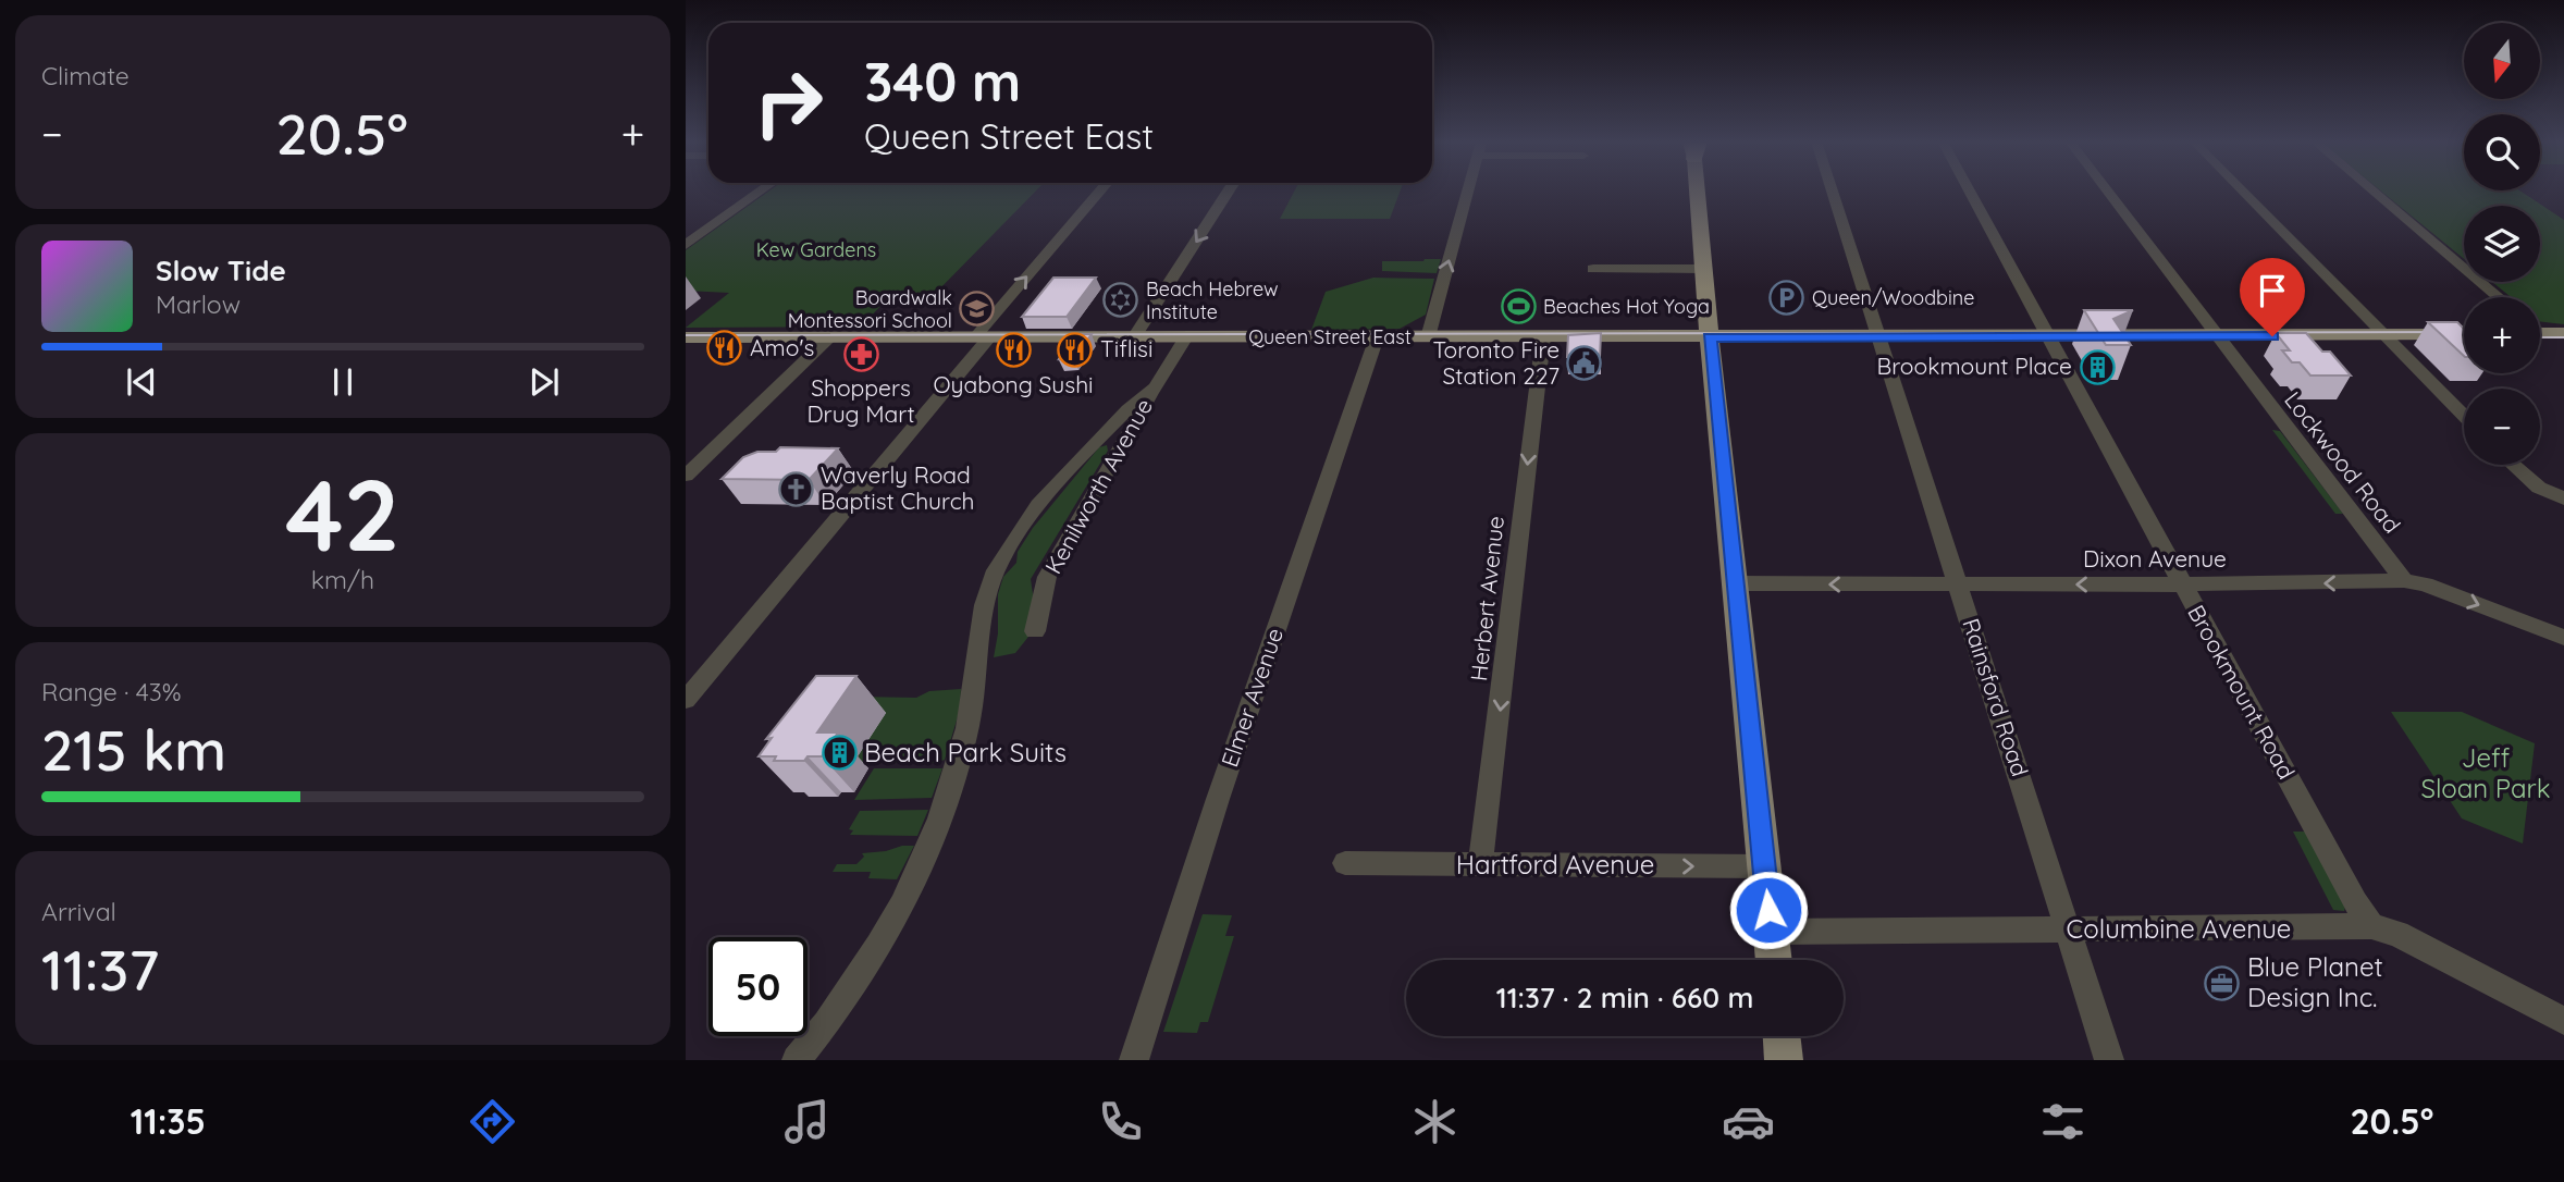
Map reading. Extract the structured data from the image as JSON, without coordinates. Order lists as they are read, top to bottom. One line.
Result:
{"streets":{"main road":["Queen Street East"],"street":["Lockwood Road","Kenilworth Avenue","Dixon Avenue","Herbert Avenue","Brookmount Road","Elmer Avenue","Rainsford Road","Hartford Avenue","Columbine Avenue"]},"crossings":[["Queen Street East","Lockwood Road"],["Queen Street East","Kenilworth Avenue"],["Queen Street East","Herbert Avenue"],["Queen Street East","Brookmount Road"],["Queen Street East","Elmer Avenue"],["Queen Street East","Rainsford Road"],["Lockwood Road","Dixon Avenue"],["Dixon Avenue","Brookmount Road"],["Dixon Avenue","Rainsford Road"],["Herbert Avenue","Hartford Avenue"],["Brookmount Road","Columbine Avenue"],["Rainsford Road","Columbine Avenue"]],"one_way":["Herbert Avenue","Hartford Avenue"],"parks":["Kew Gardens","Jeff Sloan Park"],"places":{"parking":["Queen/Woodbine"],"synagogue":["Beach Hebrew Institute"],"sports":["Beaches Hot Yoga"],"school or university":["Boardwalk Montessori School"],"restaurant":["Amo's","Tiflisi","Oyabong Sushi"],"pharmacy":["Shoppers Drug Mart"],"public building":["Toronto Fire Station 227"],"building":["Brookmount Place","Beach Park Suits"],"church":["Waverly Road Baptist Church"],"office":["Blue Planet Design Inc."]},"north":"bottom","page":{"tile":["Climate",["42","km/h"],["Range · 43%","215 km"],["Arrival","11:37"]],"map_buttons":["+","−"],"turn":["340 m","Queen Street East"],"heat":["−","20.5°","+"],"song":["Slow Tide","Marlow"],"limit":"50","trip":"11:37 · 2 min · 660 m","tabs":["11:35","20.5°"]}}
